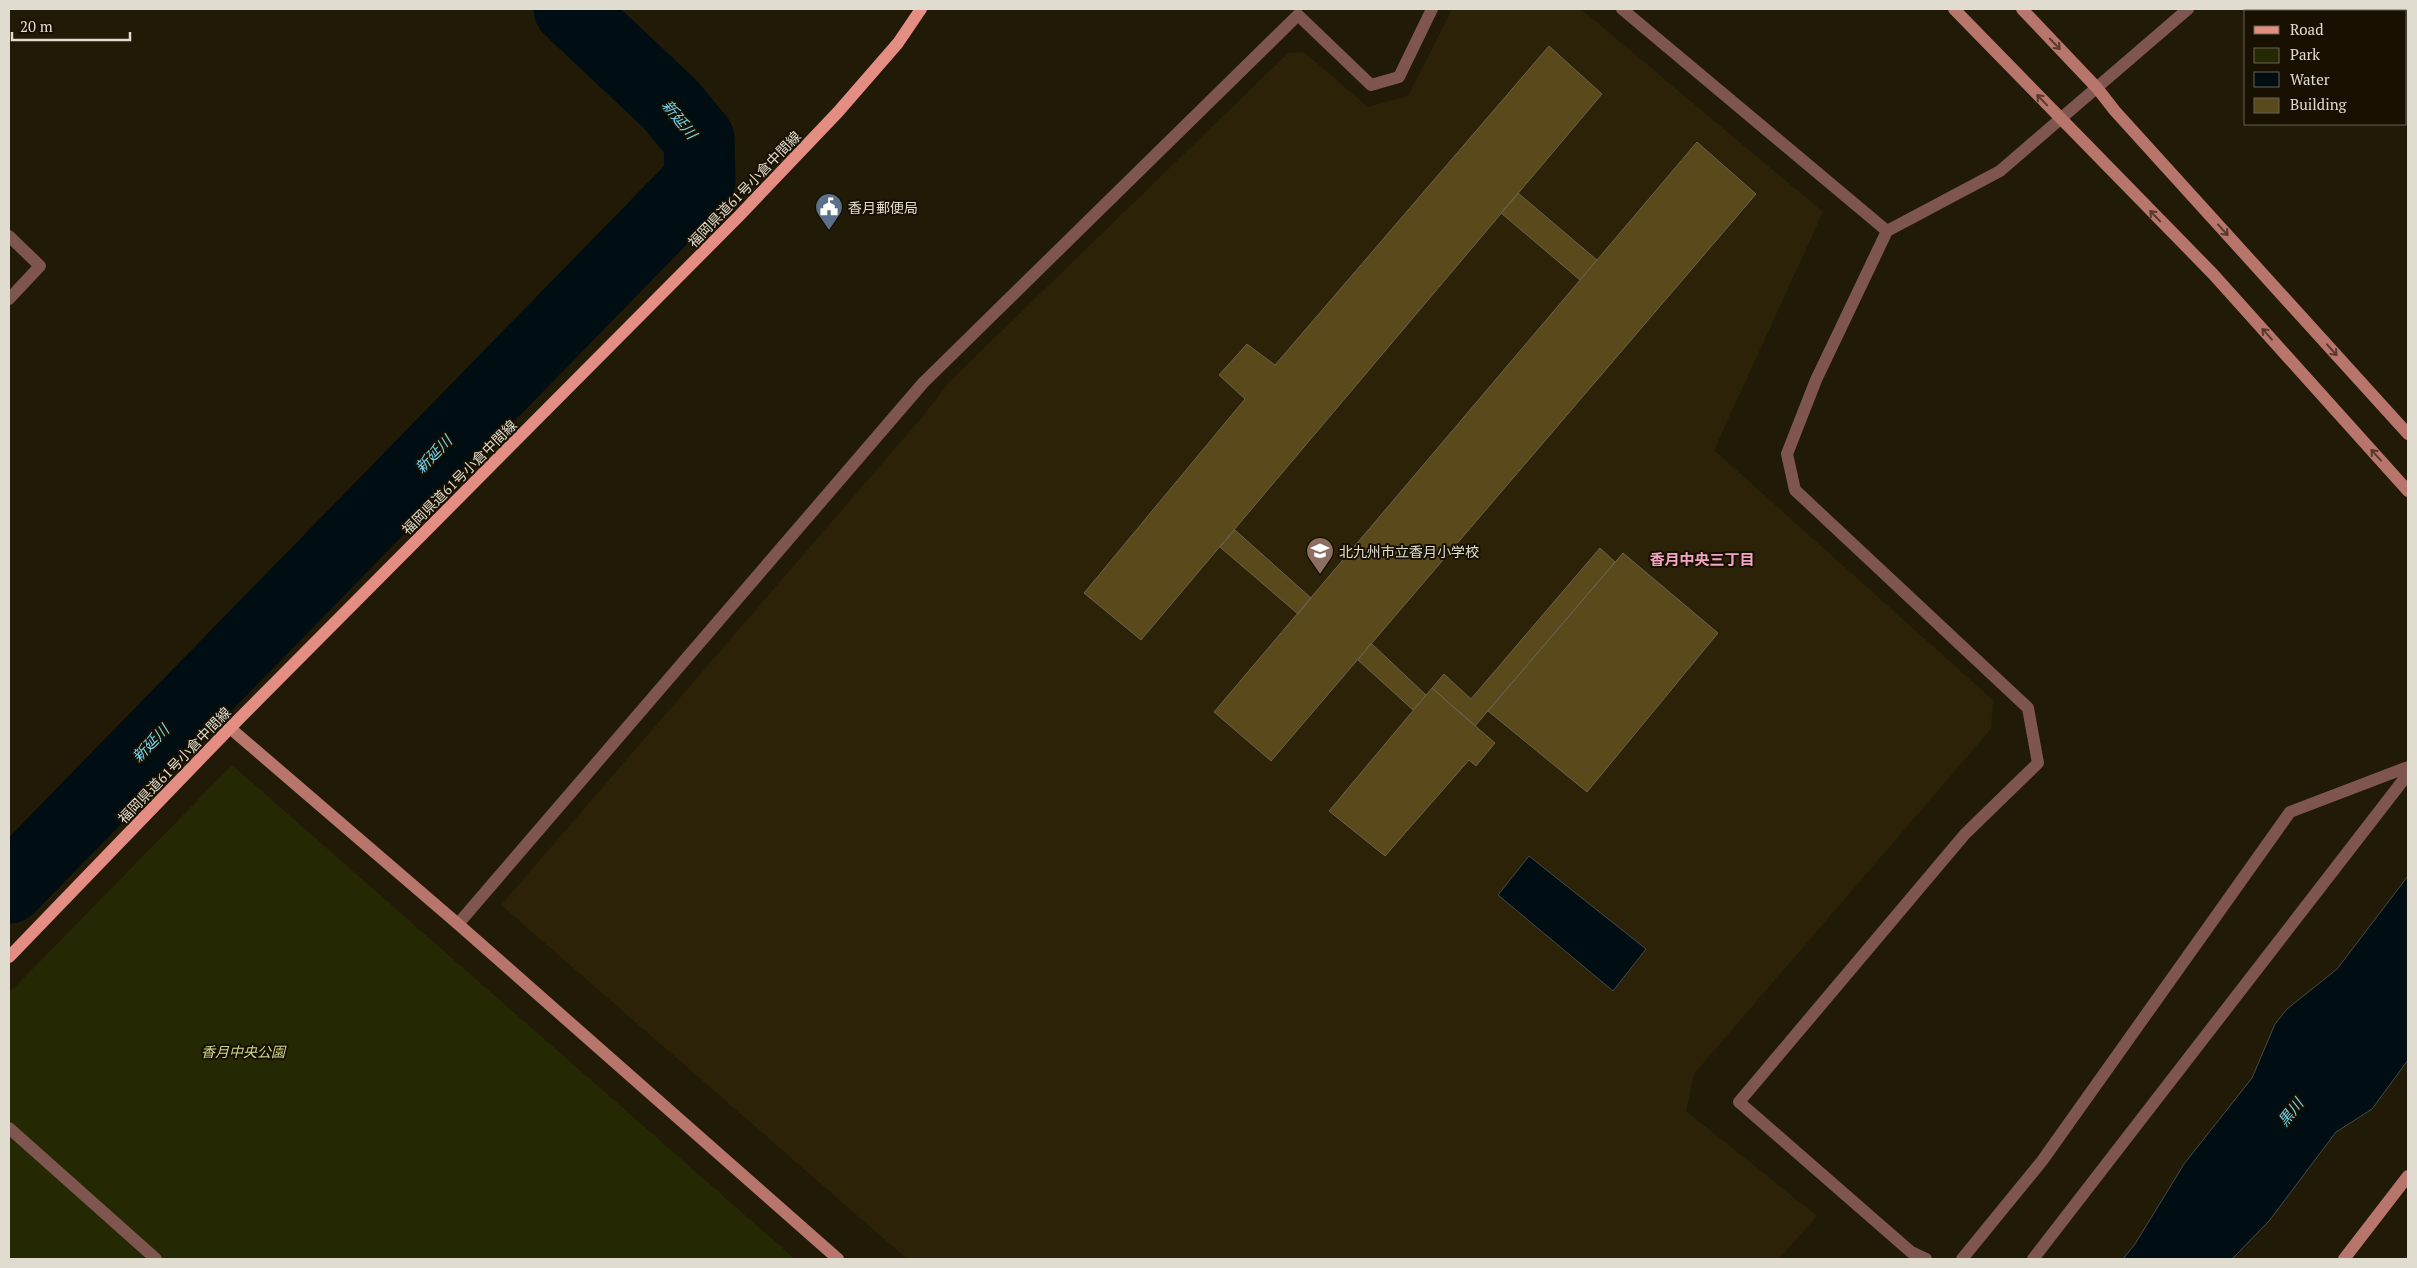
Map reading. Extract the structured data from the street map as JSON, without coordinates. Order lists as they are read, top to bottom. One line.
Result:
{"streets":{"main road":["福岡県道61号小倉中間線"]},"districts":["香月中央三丁目"],"water":["新延川","黒川"],"parks":["香月中央公園"],"places":{"public building":["香月郵便局"],"school or university":["北九州市立香月小学校"]},"legend":["Road","Park","Water","Building"],"scale_bar":"20 m"}
